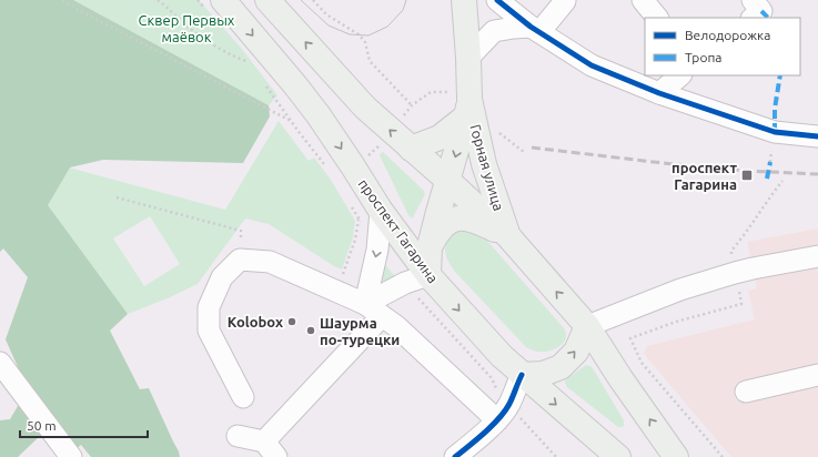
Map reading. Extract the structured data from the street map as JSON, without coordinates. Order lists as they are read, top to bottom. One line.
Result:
{"streets":{"main road":["Горная улица","проспект Гагарина"]},"crossings":[["Горная улица","проспект Гагарина"]],"parks":["Сквер Первых маёвок"],"places":{"transit":["проспект Гагарина"],"other":["Kolobox","Шаурма по-турецки"]},"legend":["Велодорожка","Тропа"],"scale_bar":"50 m"}
